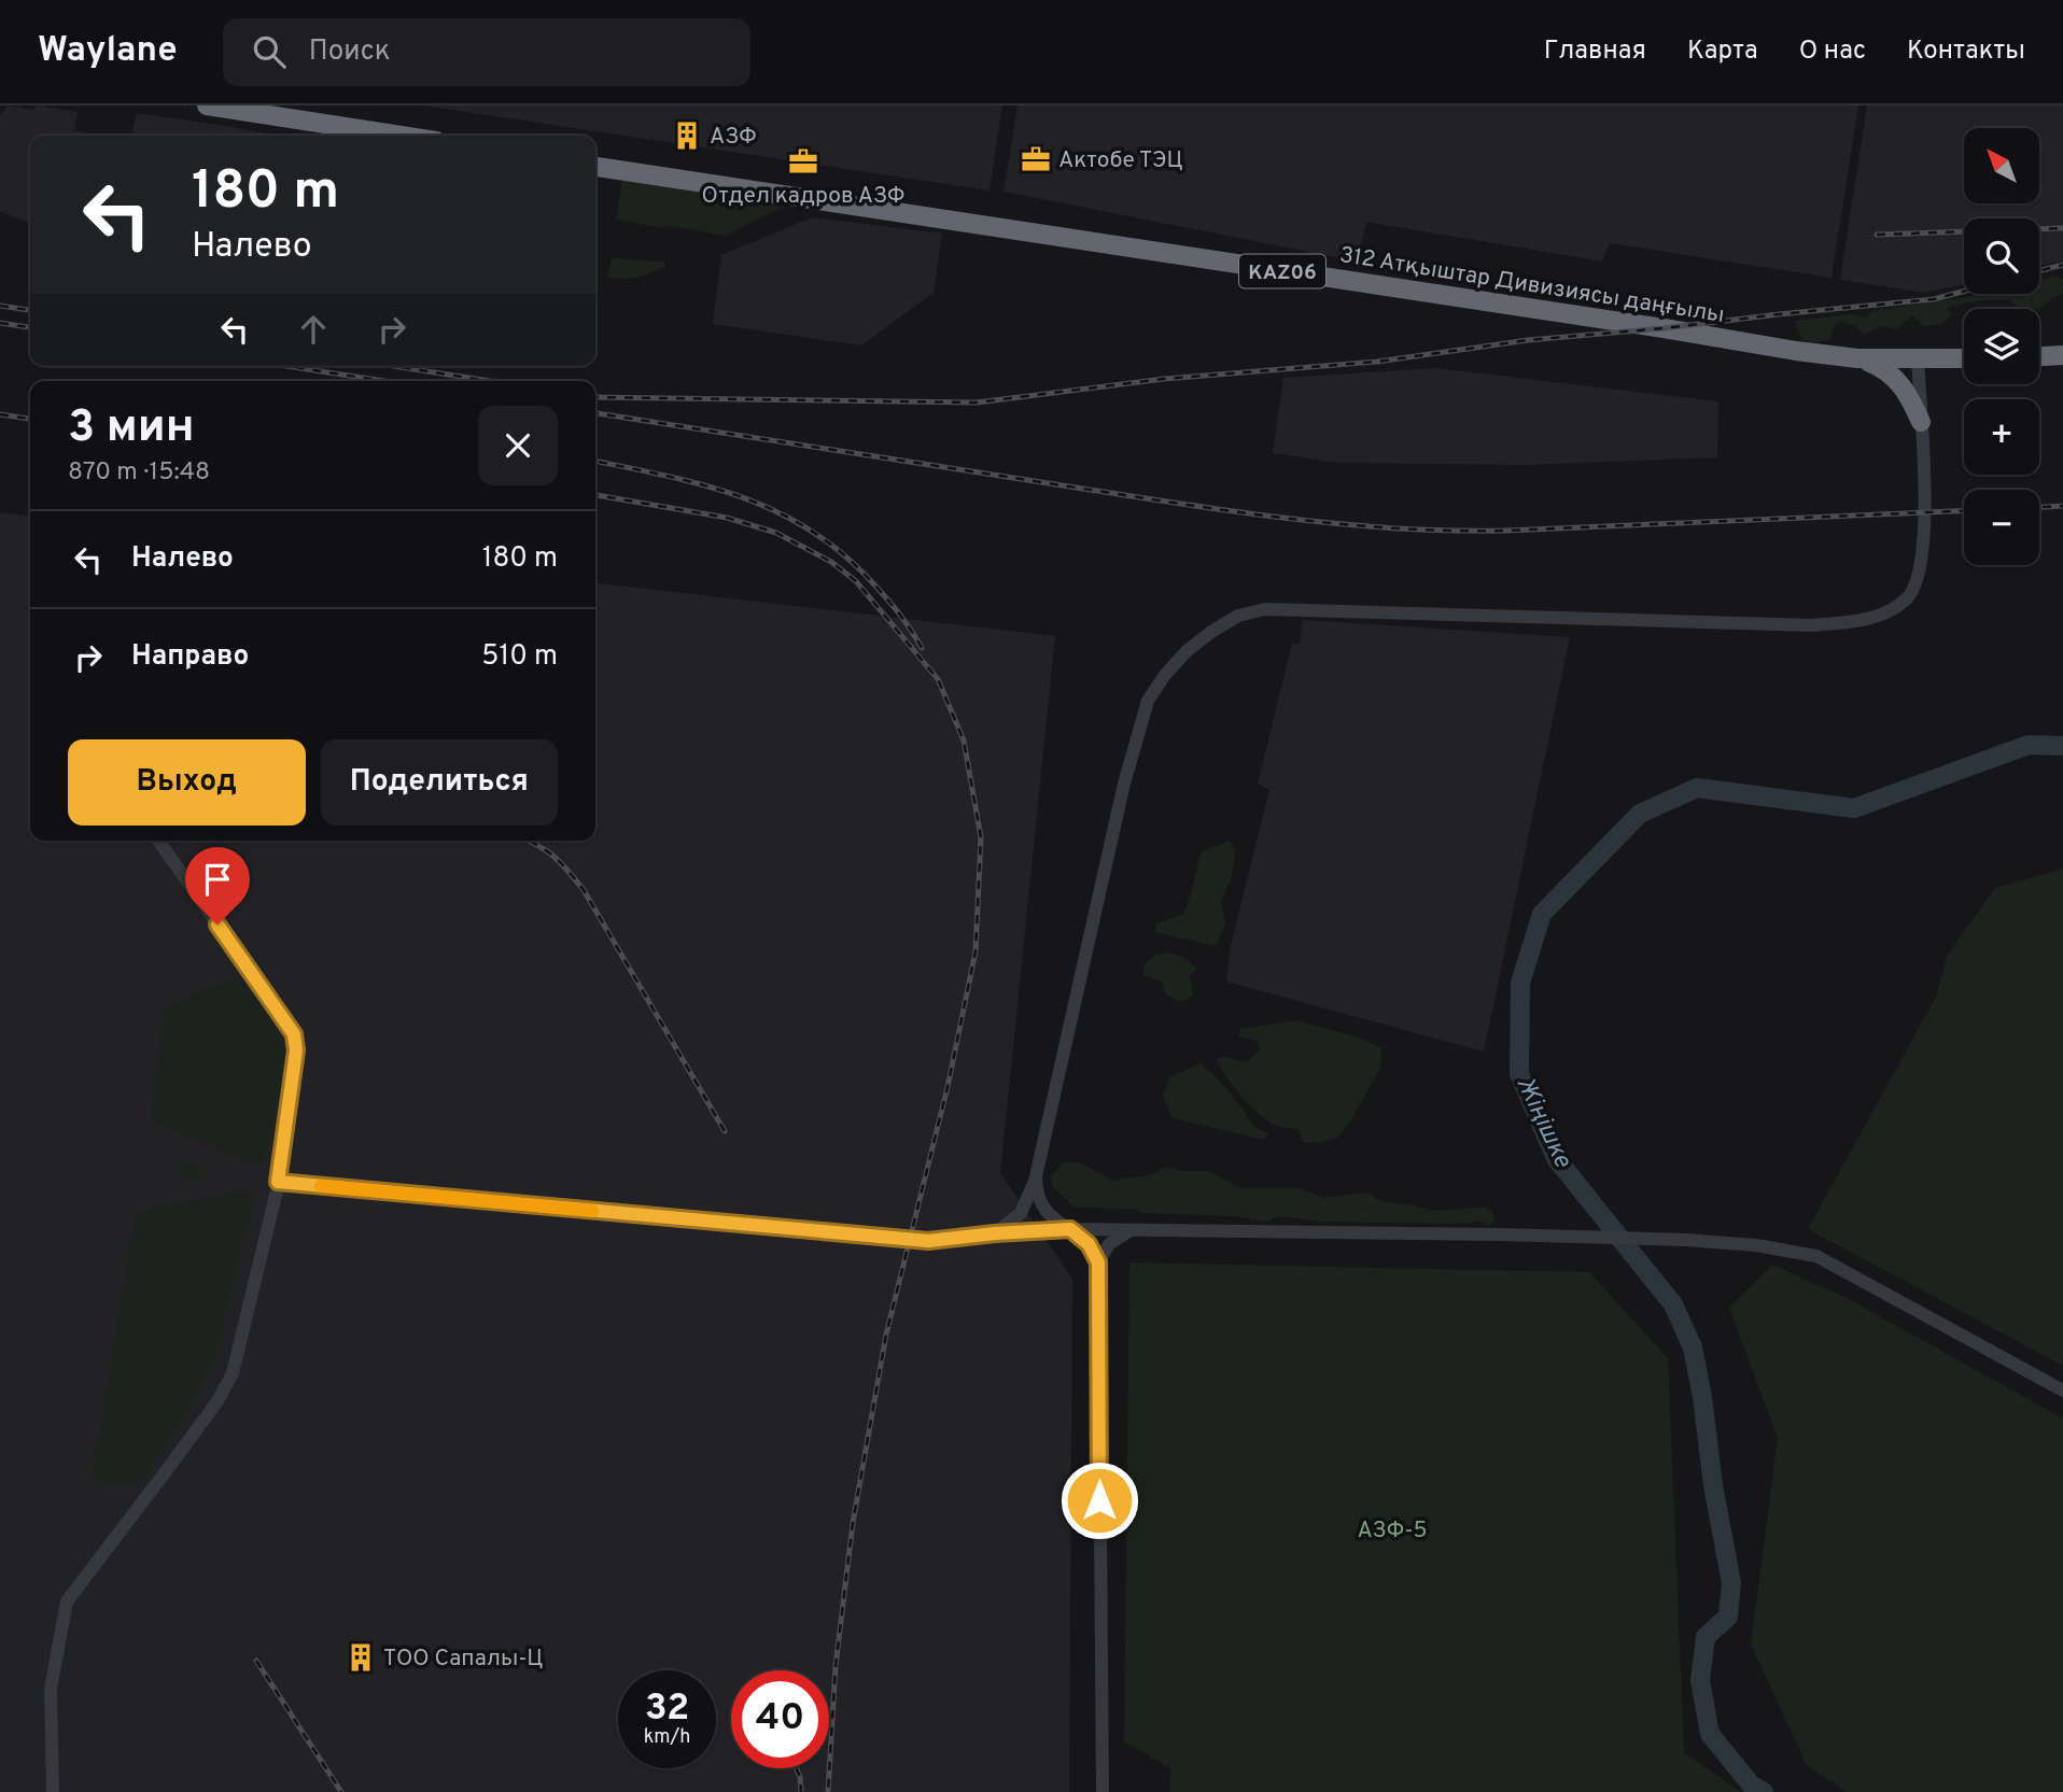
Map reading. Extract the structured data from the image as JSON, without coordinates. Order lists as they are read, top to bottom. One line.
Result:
{"streets":{"highway":["KАZ06","312 Атқыштар Дивизиясы даңғылы"]},"water":["Жіңішке"],"parks":["АЗФ-5"],"places":{"building":["АЗФ","ТОО Сапалы-Ц"],"office":["Актобе ТЭЦ","Отдел кадров АЗФ"]},"north":"top left","page":{"header":"Waylane","search":"Поиск","nav":["Главная","Карта","О нас","Контакты"],"map_buttons":["+","−"],"turn":["180 m","Налево"],"heading":["3 мин","870 m · 15:48"],"list":[{"name":"Налево","value":"180 m"},{"name":"Направо","value":"510 m"}],"buttons":["Выход","Поделиться"],"speed":"32 km/h","limit":"40"}}
